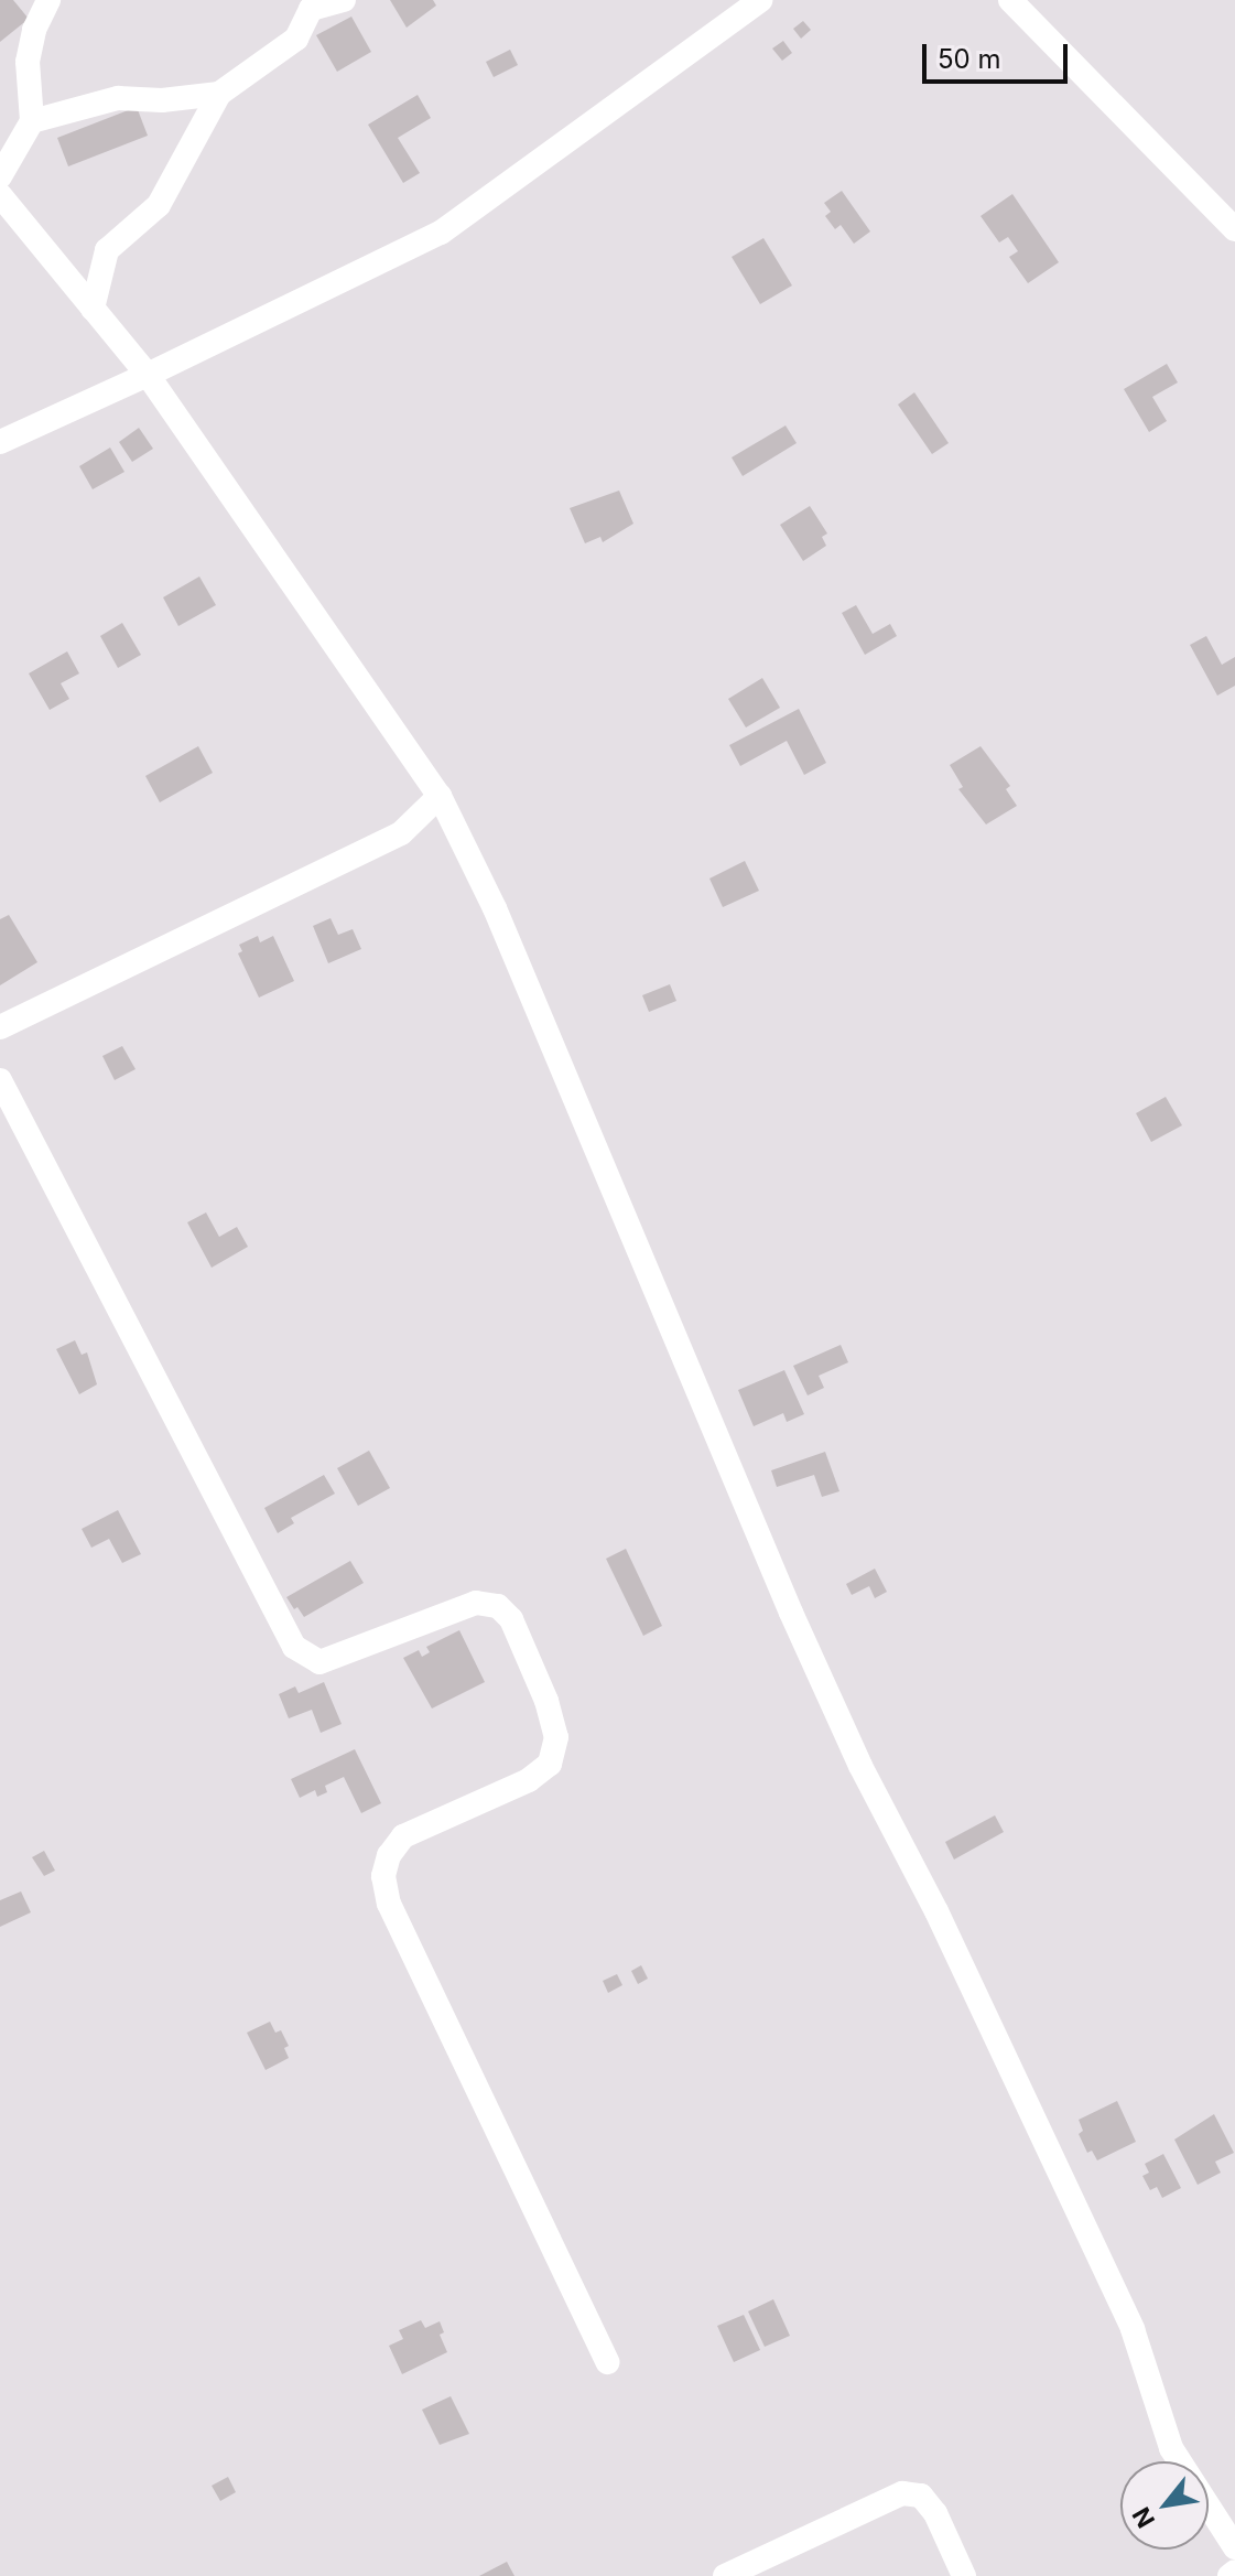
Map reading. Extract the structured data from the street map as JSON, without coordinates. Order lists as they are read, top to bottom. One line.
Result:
{"scale_bar":"50 m","north":"bottom left"}
